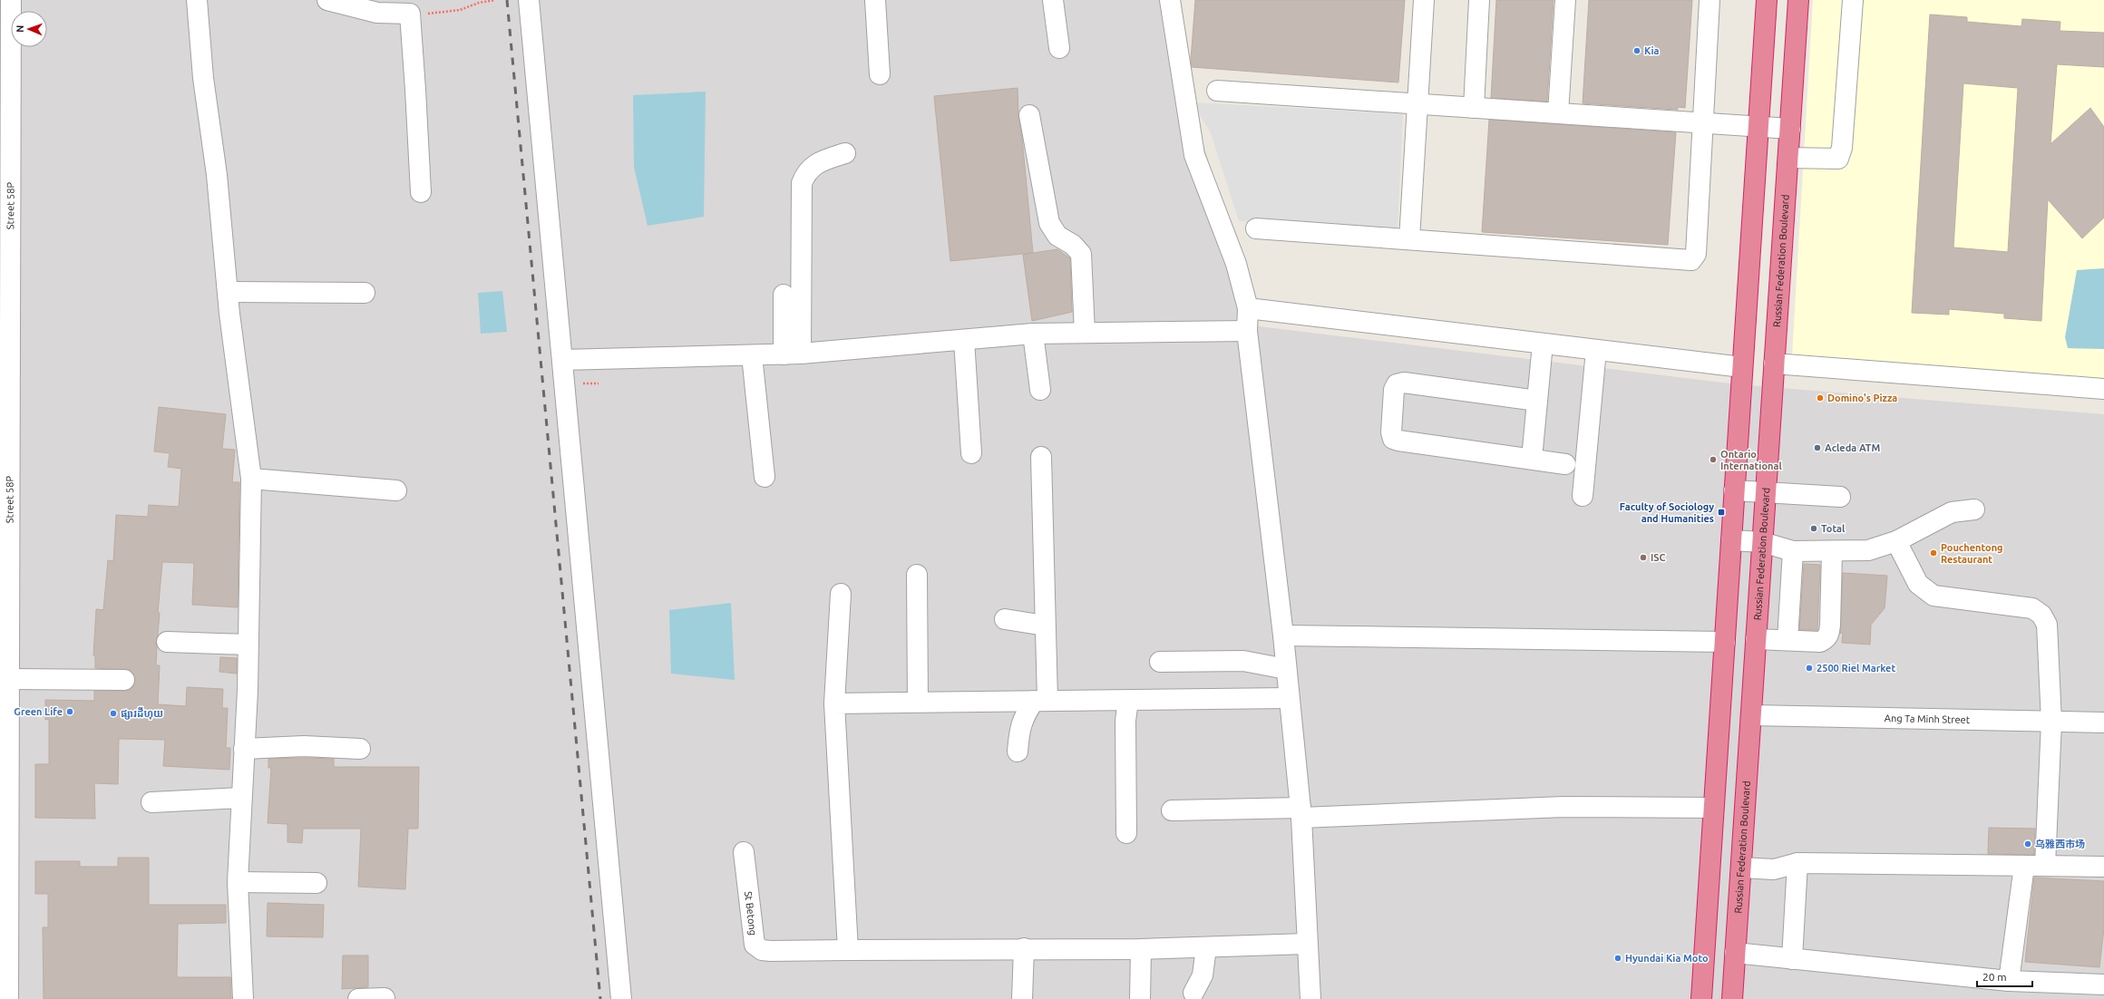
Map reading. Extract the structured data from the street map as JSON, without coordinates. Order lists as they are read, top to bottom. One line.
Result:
{"streets":{"highway":["Russian Federation Boulevard"],"street":["Street 58P","Ang Ta Minh Street","St Betong"]},"crossings":[["Russian Federation Boulevard","Ang Ta Minh Street"]],"places":{"other":["Kia","Domino's Pizza","Acleda ATM","Ontario International","Total","Pouchentong Restaurant","ISC","2500 Riel Market","Green Life","ផ្សារដីហុយ","乌雅西市场","Hyundai Kia Moto"],"transit":["Faculty of Sociology and Humanities"]},"scale_bar":"20 m","north":"left"}
